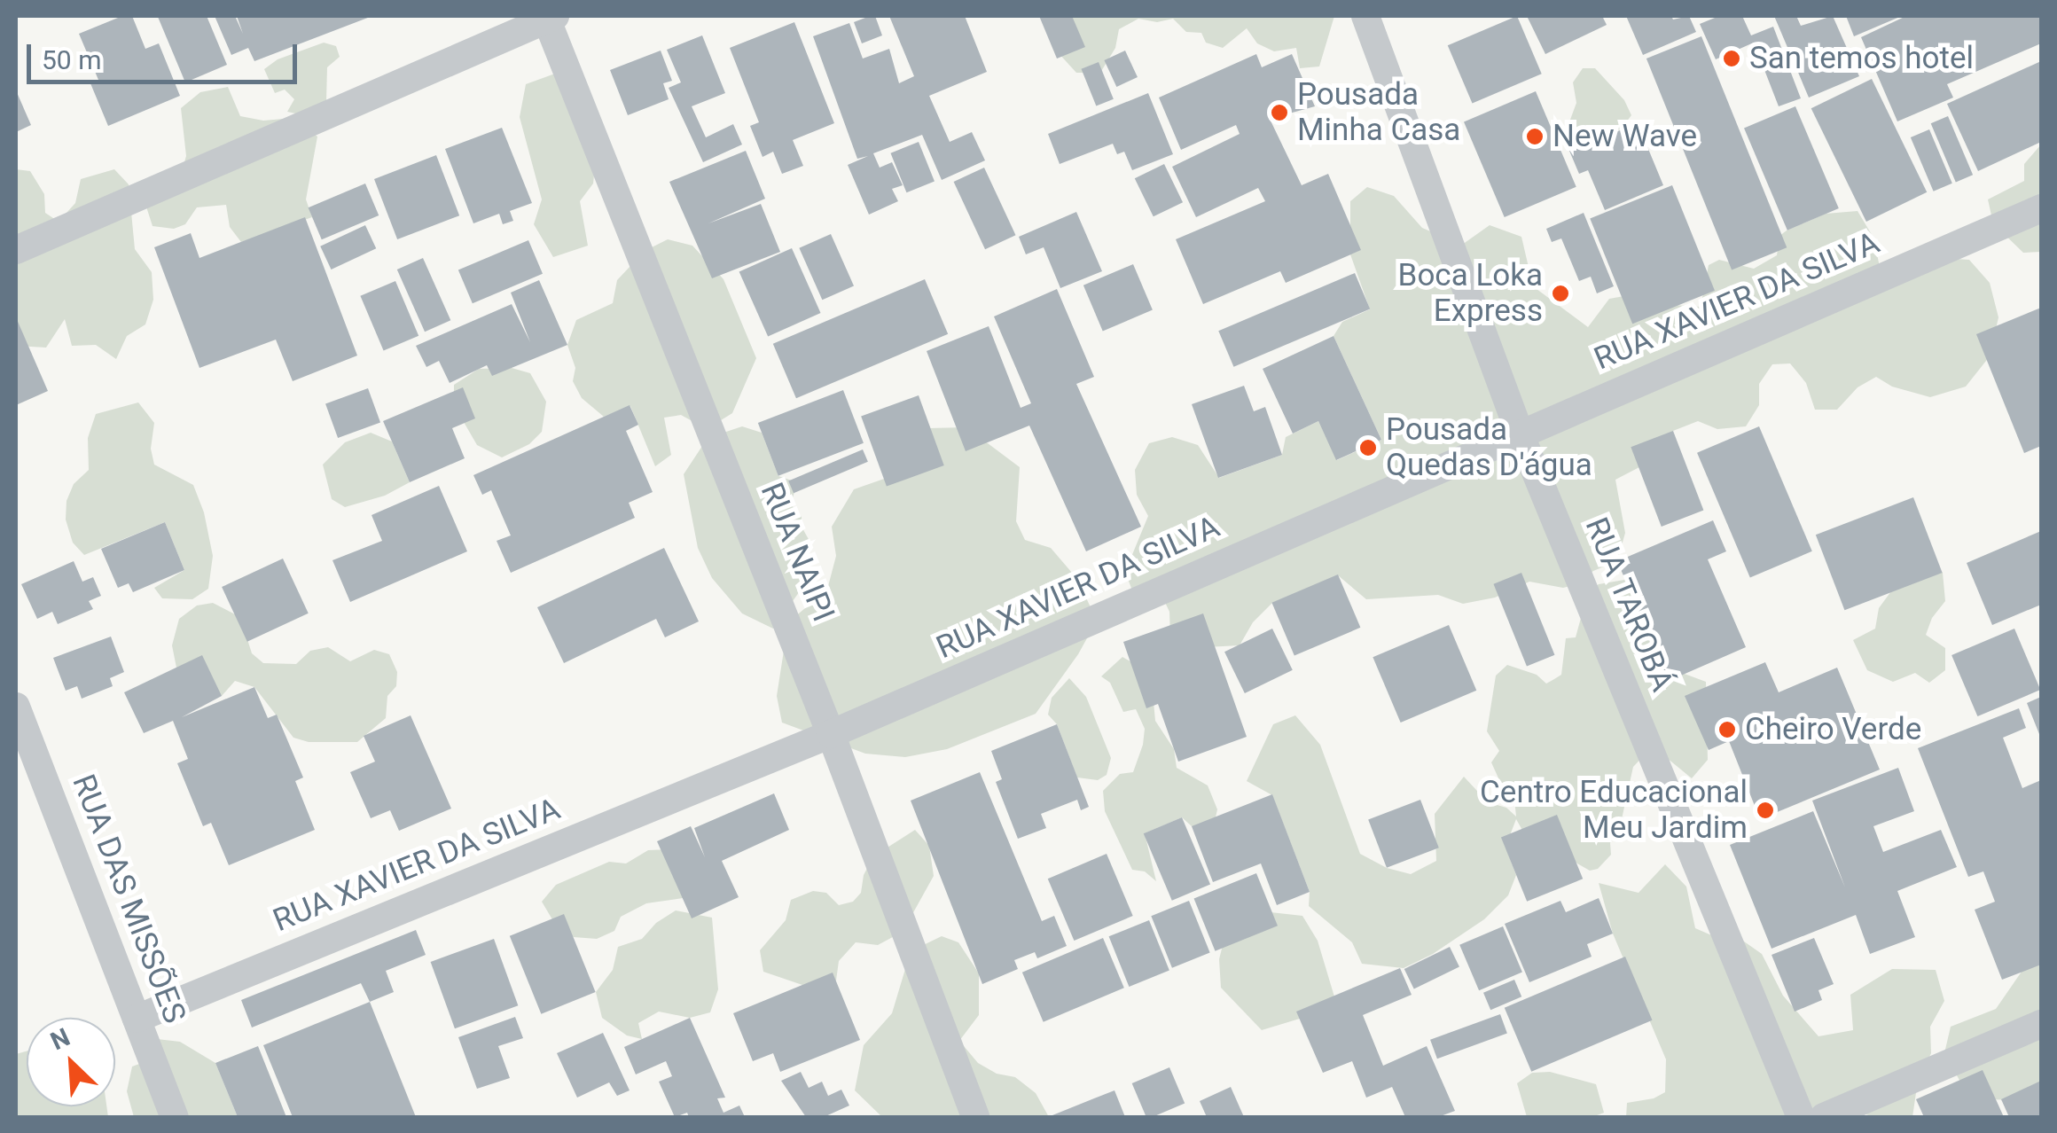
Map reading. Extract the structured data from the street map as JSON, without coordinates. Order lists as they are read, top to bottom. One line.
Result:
{"streets":{"street":["RUA XAVIER DA SILVA","RUA NAIPI","RUA TAROBÁ","RUA DAS MISSÕES"]},"crossings":[["RUA XAVIER DA SILVA","RUA NAIPI"],["RUA XAVIER DA SILVA","RUA TAROBÁ"],["RUA XAVIER DA SILVA","RUA DAS MISSÕES"]],"places":["San temos hotel","Pousada Minha Casa","New Wave","Boca Loka Express","Pousada Quedas D'água","Cheiro Verde","Centro Educacional Meu Jardim"],"scale_bar":"50 m","north":"top left"}
